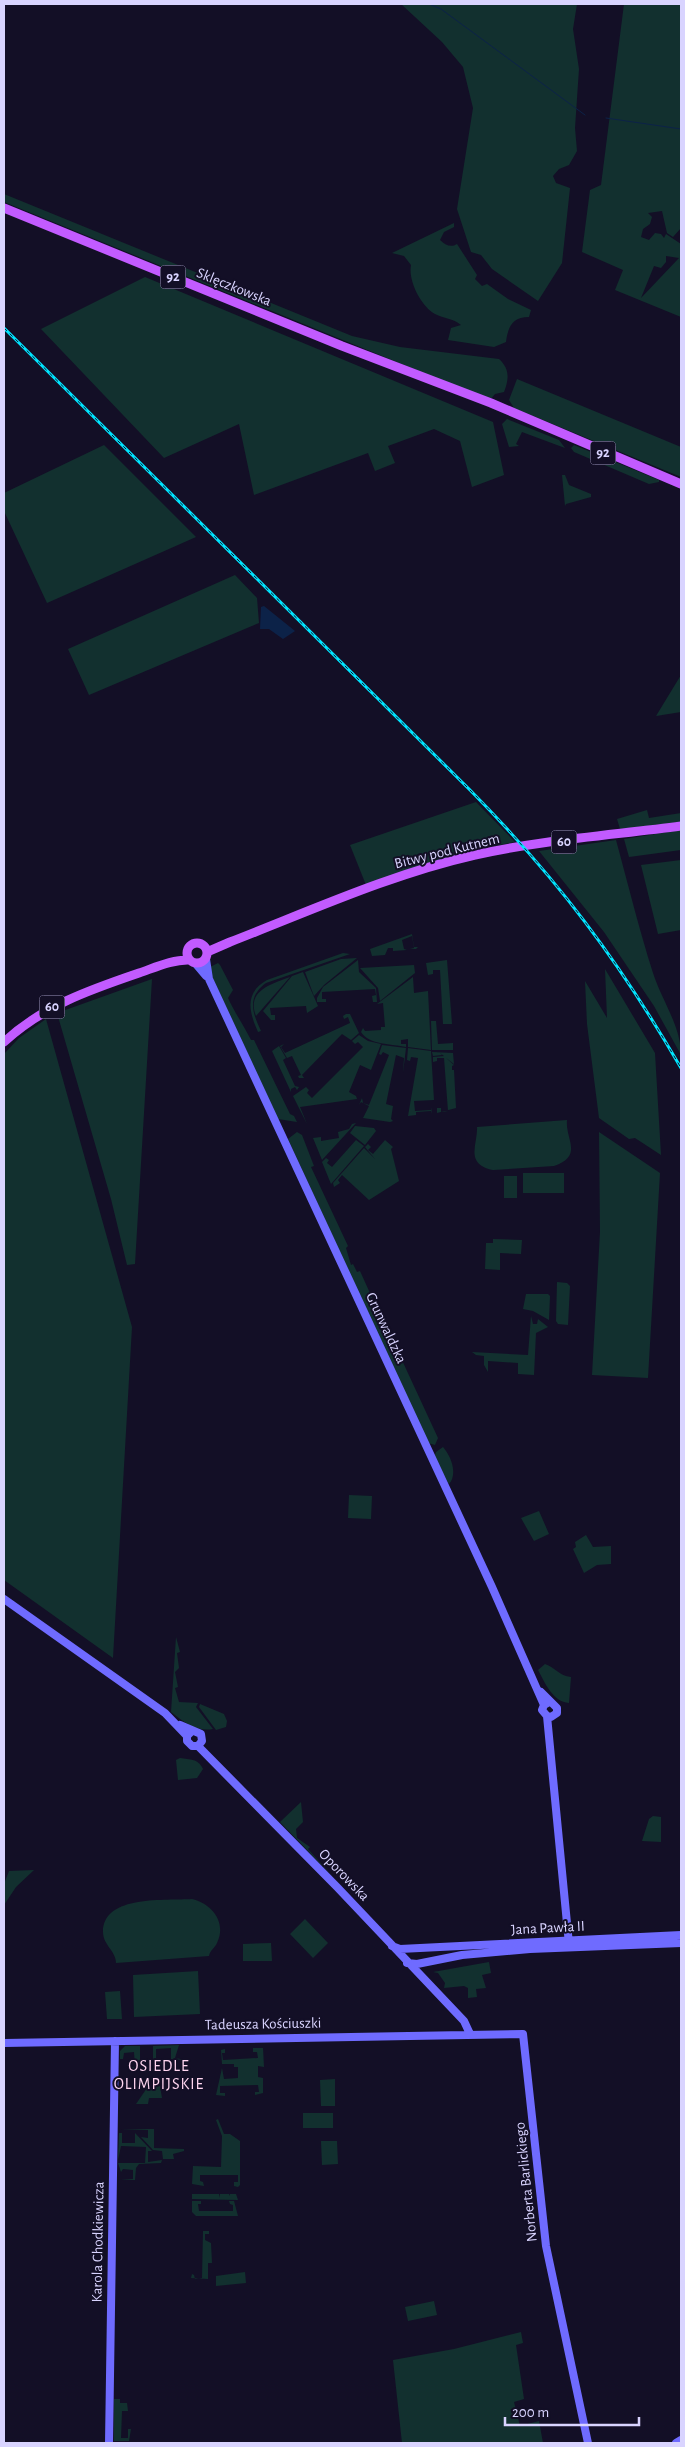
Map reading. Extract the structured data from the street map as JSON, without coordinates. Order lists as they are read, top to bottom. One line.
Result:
{"streets":{"main road":["92","Sklęczkowska","60","Bitwy pod Kutnem"],"street":["Grunwaldzka","Oporowska","Jana Pawła II","Tadeusza Kościuszki","Norberta Barlickiego","Karola Chodkiewicza"]},"crossings":[["60","Bitwy pod Kutnem"],["60","Grunwaldzka"],["Bitwy pod Kutnem","Grunwaldzka"],["Oporowska","Jana Pawła II"],["Oporowska","Tadeusza Kościuszki"],["Tadeusza Kościuszki","Norberta Barlickiego"],["Tadeusza Kościuszki","Karola Chodkiewicza"]],"districts":["OSIEDLE OLIMPIJSKIE"],"scale_bar":"200 m"}
